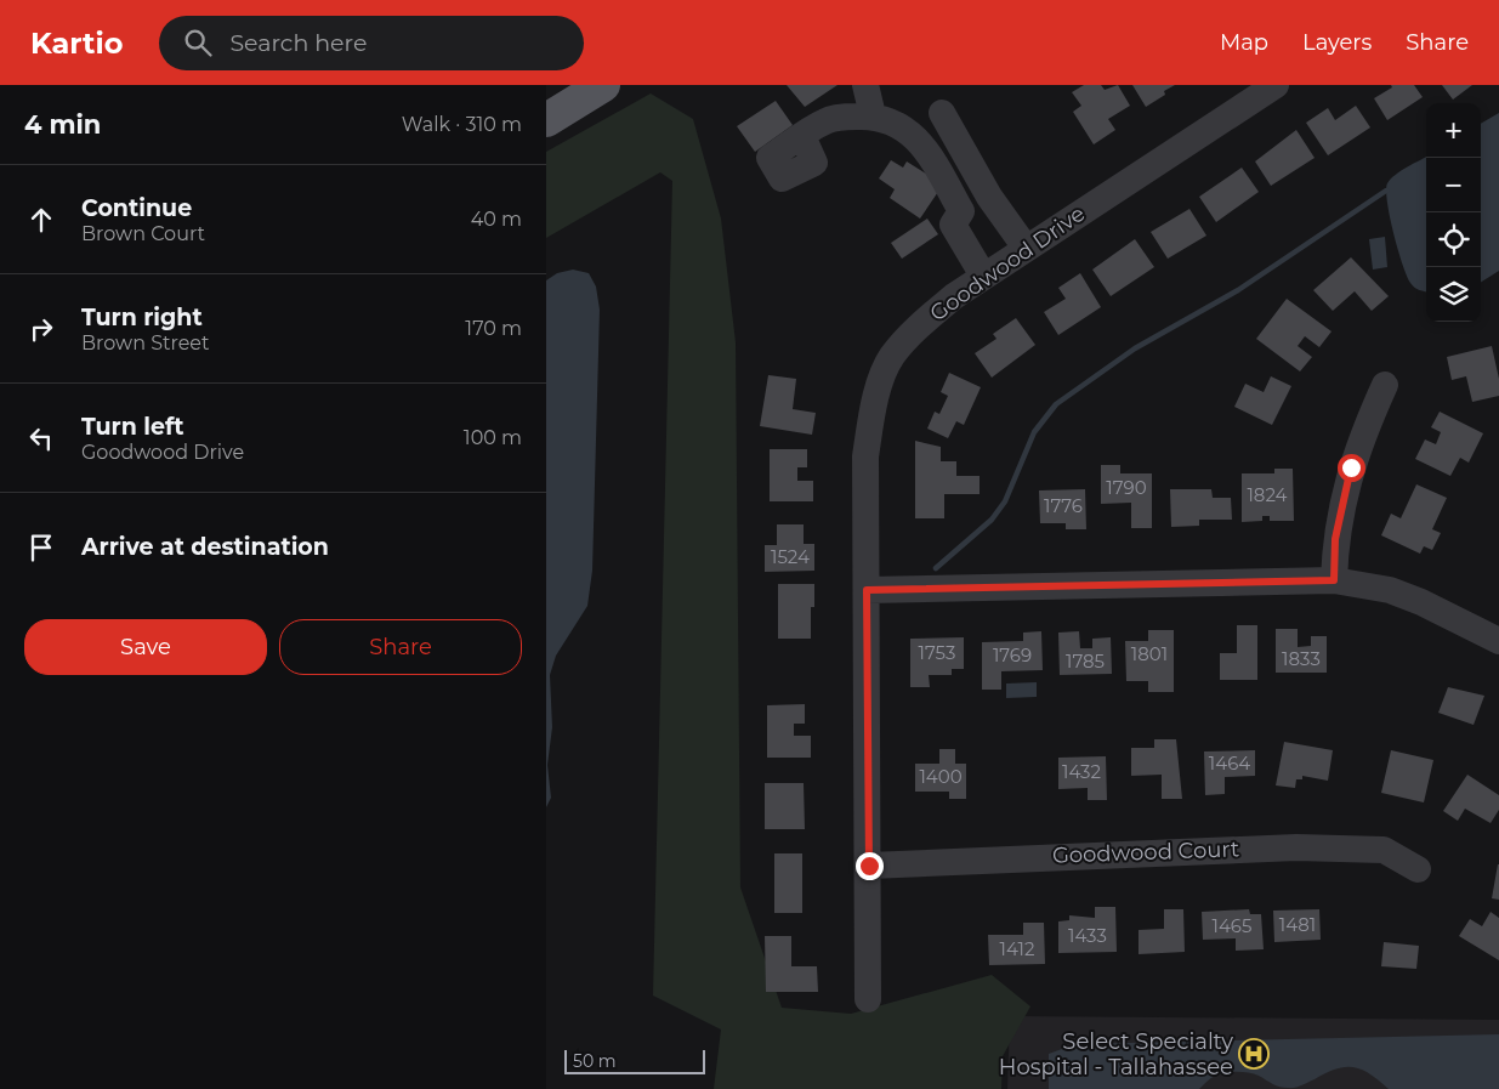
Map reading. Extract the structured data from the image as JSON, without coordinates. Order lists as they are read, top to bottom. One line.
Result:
{"streets":{"street":["Goodwood Drive","Goodwood Court"]},"crossings":[["Goodwood Drive","Goodwood Court"]],"places":{"hospital":["Select Specialty Hospital - Tallahassee"]},"house_numbers":["1790","1824","1776","1524","1753","1801","1769","1833","1785","1464","1432","1400","1481","1465","1433","1412"],"scale_bar":"50 m","page":{"header":"Kartio","search":"Search here","nav":["Map","Layers","Share"],"heading":["4 min","Walk · 310 m"],"map_buttons":["+","−"],"list":[["Continue","Brown Court","40 m"],["Turn right","Brown Street","170 m"],["Turn left","Goodwood Drive","100 m"],"Arrive at destination"],"buttons":["Save","Share"],"scale":"50 m"}}
